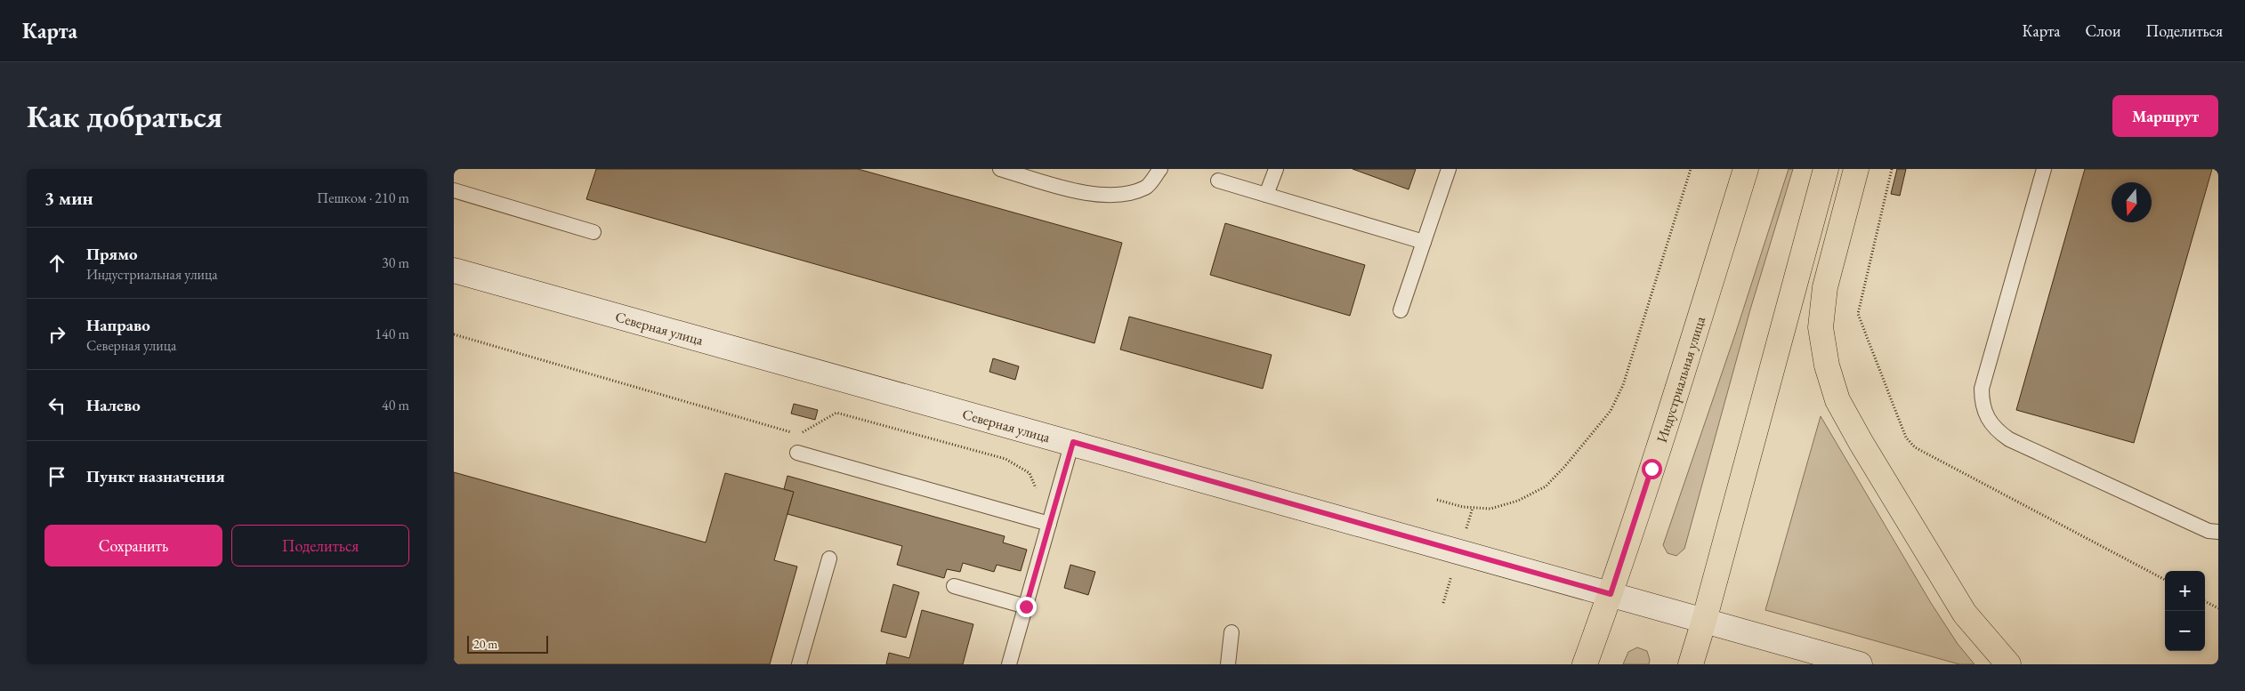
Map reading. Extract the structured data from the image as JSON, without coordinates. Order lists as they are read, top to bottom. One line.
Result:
{"streets":{"main road":["Северная улица","Индустриальная улица"]},"crossings":[["Северная улица","Индустриальная улица"]],"scale_bar":"20 m","north":"bottom","page":{"header":"Карта","nav":["Карта","Слои","Поделиться"],"buttons":["Маршрут",["Сохранить","Поделиться"]],"title":"Как добраться","heading":["3 мин","Пешком · 210 m"],"list":[["Прямо","Индустриальная улица","30 m"],["Направо","Северная улица","140 m"],["Налево","40 m"],"Пункт назначения"],"map_buttons":["+","−"],"scale":"20 m"}}
